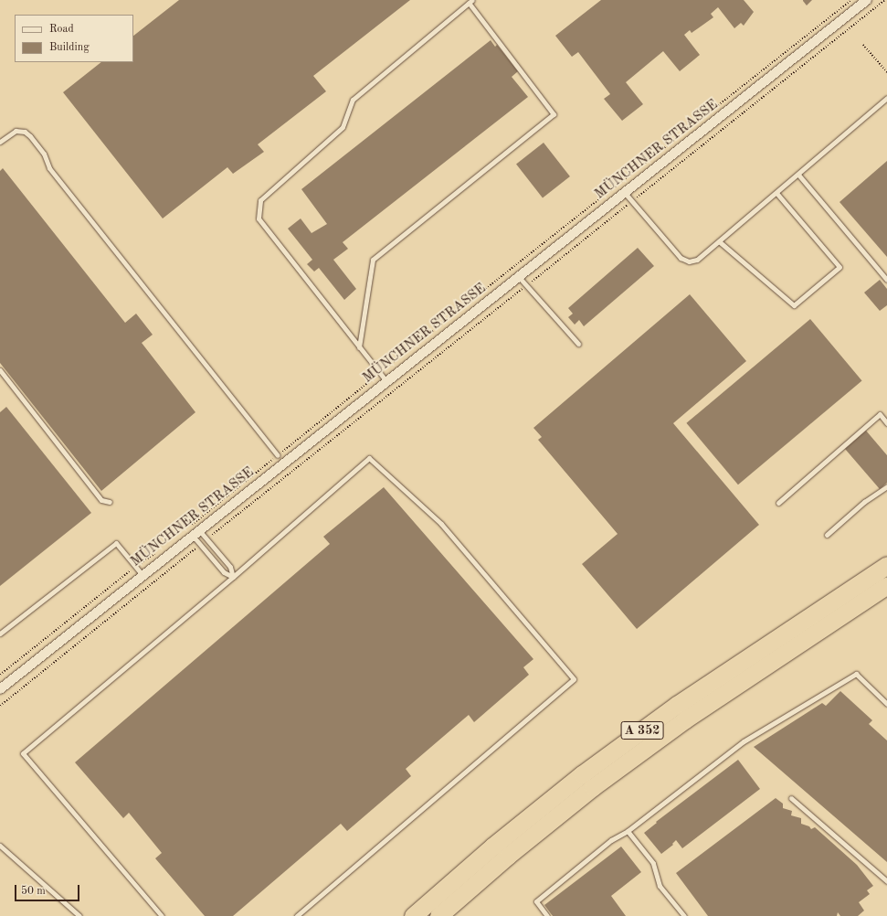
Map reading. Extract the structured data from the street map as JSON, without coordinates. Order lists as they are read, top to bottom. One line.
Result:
{"streets":{"highway":["A 352"],"street":["MÜNCHNER STRASSE"]},"legend":["Road","Building"],"scale_bar":"50 m"}
